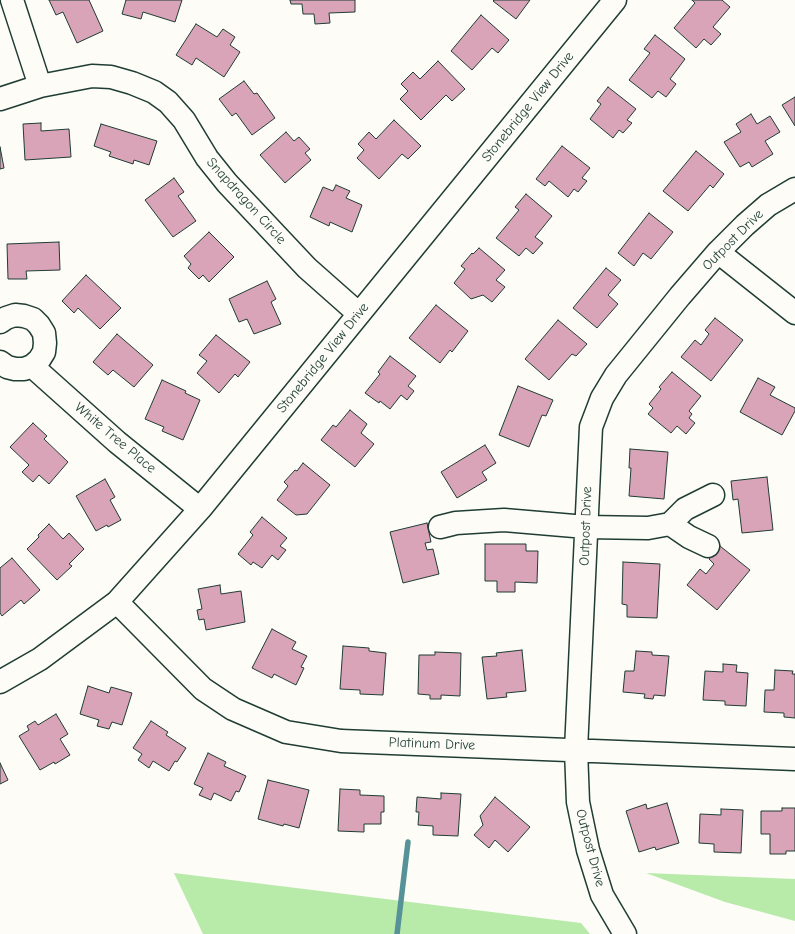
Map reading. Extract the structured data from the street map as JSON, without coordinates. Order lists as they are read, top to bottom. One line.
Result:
{"streets":{"street":["Stonebridge View Drive","Snapdragon Circle","Outpost Drive","White Tree Place","Platinum Drive"]},"crossings":[["Stonebridge View Drive","Snapdragon Circle"],["Stonebridge View Drive","White Tree Place"],["Stonebridge View Drive","Platinum Drive"],["Outpost Drive","Platinum Drive"]]}
